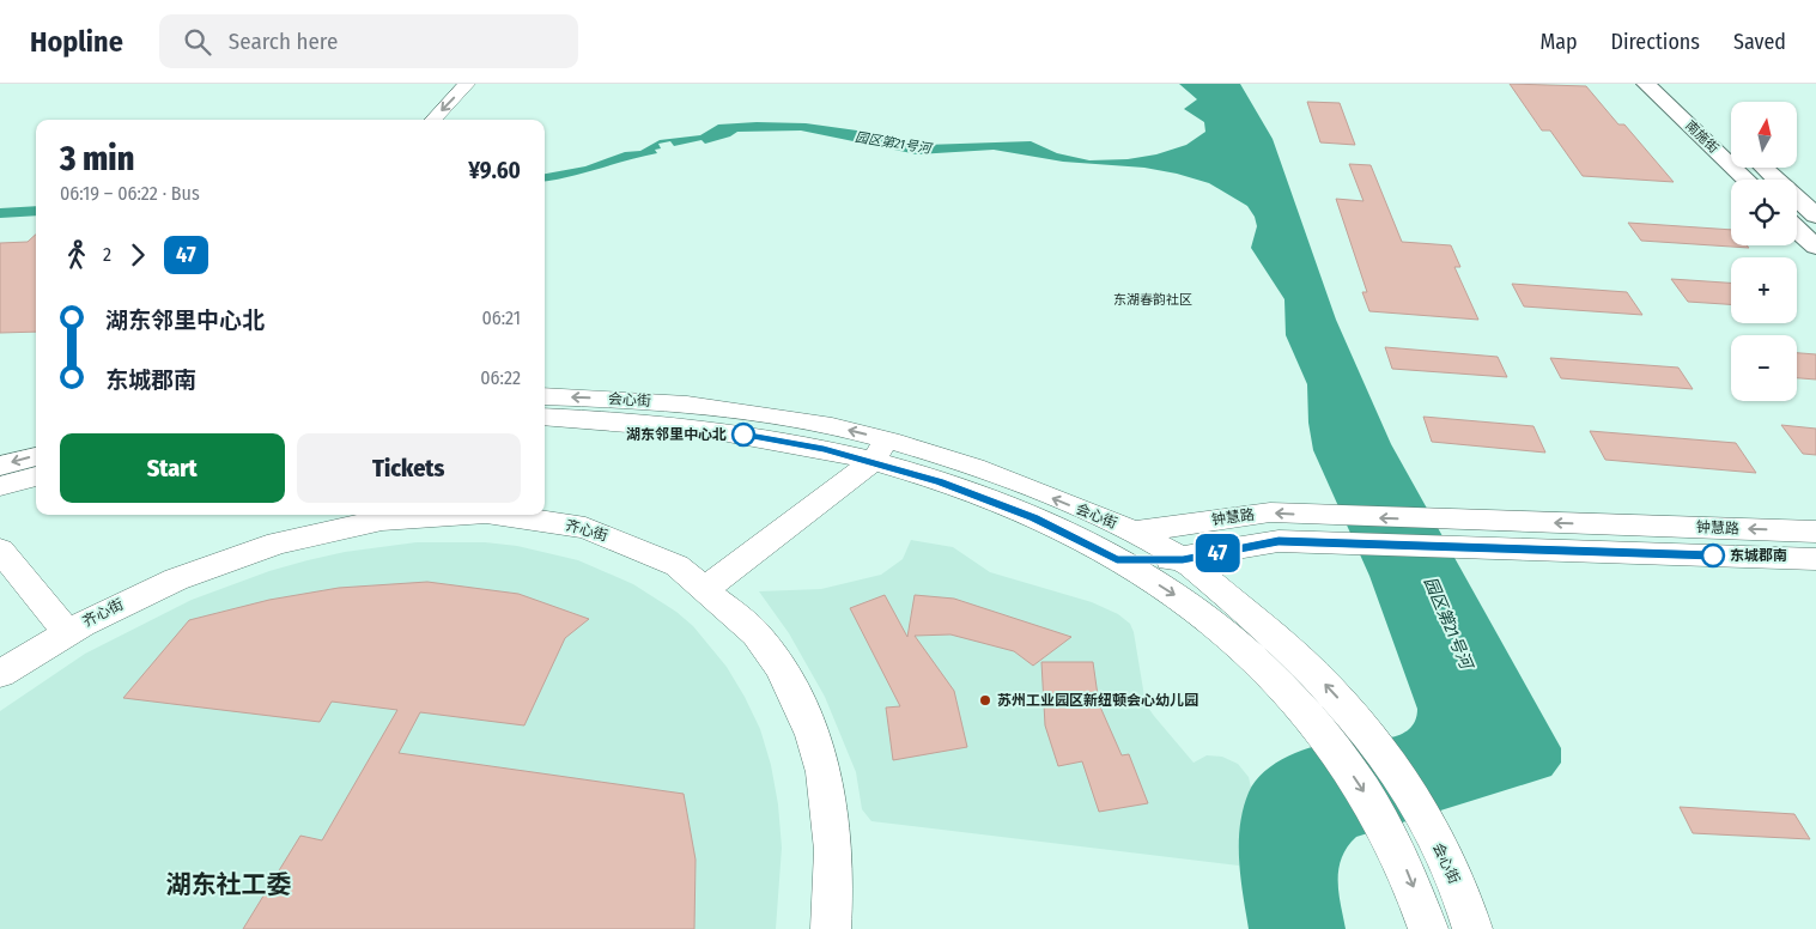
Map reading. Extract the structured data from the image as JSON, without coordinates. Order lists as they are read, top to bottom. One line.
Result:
{"streets":{"main road":["南施街"],"street":["会心街","钟慧路","齐心街"]},"crossings":[["会心街","钟慧路"]],"districts":["东湖春韵社区","湖东社工委"],"water":["园区第21号河"],"places":["湖东邻里中心北","东城郡南","苏州工业园区新纽顿会心幼儿园"],"lines":["bus line 47"],"north":"top","page":{"header":"Hopline","search":"Search here","nav":["Map","Directions","Saved"],"on_map":"47","map_buttons":["+","−"],"heading":["3 min","06:19 – 06:22 · Bus","¥9.60"],"legs":["2","47"],"list":[{"name":"湖东邻里中心北","value":"06:21"},{"name":"东城郡南","value":"06:22"}],"buttons":["Start","Tickets"]}}
